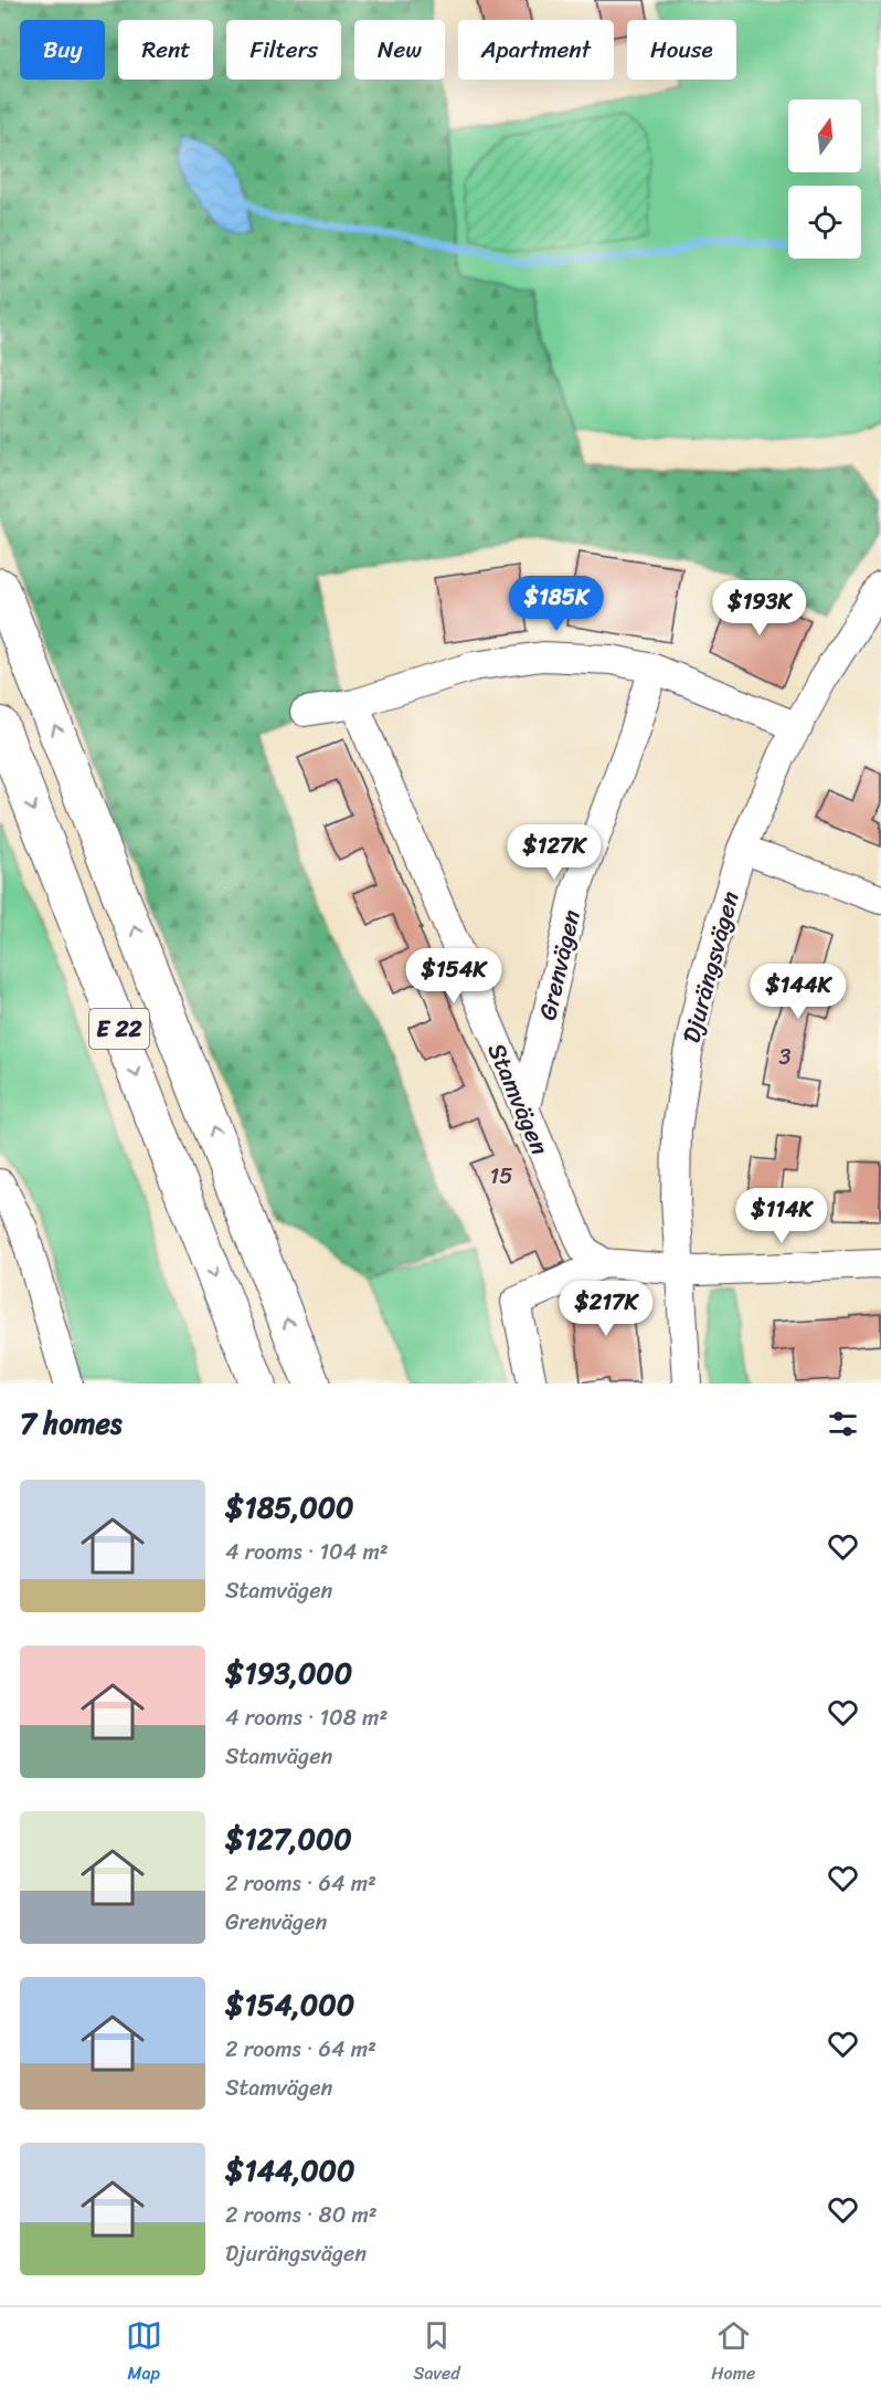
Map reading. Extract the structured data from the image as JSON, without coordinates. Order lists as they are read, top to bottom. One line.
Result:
{"streets":{"highway":["E 22"],"street":["Grenvägen","Djurängsvägen","Stamvägen"]},"crossings":[["Grenvägen","Stamvägen"]],"house_numbers":["3","15"],"north":"top","page":{"chip":["Buy","Rent","Filters","New","Apartment","House"],"price":["$185K","$193K","$127K","$154K","$144K","$114K","$217K"],"heading":"7 homes","list":[{"name":"$185,000","note":"4 rooms · 104 m² · Stamvägen"},{"name":"$193,000","note":"4 rooms · 108 m² · Stamvägen"},{"name":"$127,000","note":"2 rooms · 64 m² · Grenvägen"},{"name":"$154,000","note":"2 rooms · 64 m² · Stamvägen"},{"name":"$144,000","note":"2 rooms · 80 m² · Djurängsvägen"}],"tabs":["Map","Saved","Home"]}}
